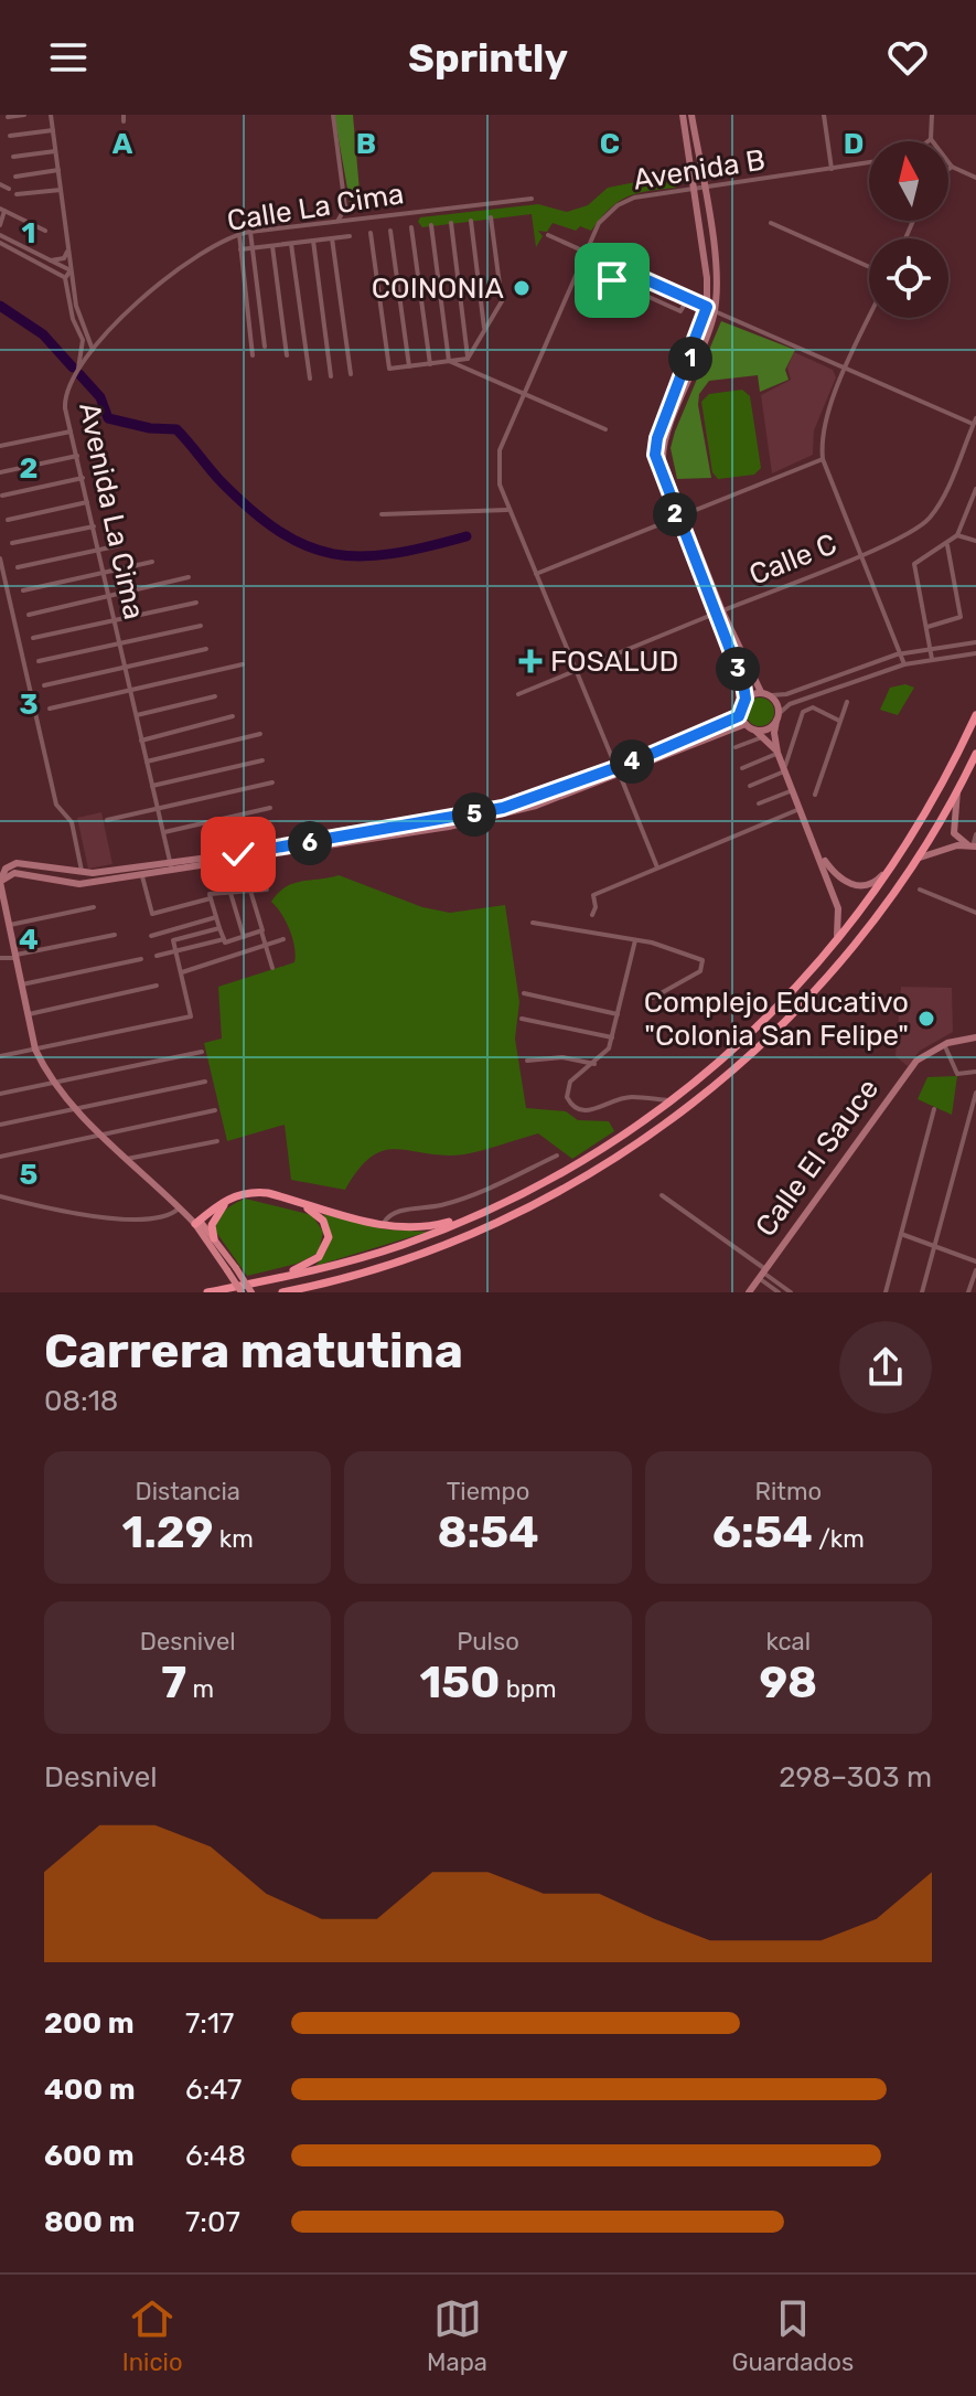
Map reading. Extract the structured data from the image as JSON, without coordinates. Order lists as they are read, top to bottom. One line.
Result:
{"streets":{"main road":["Calle El Sauce"],"street":["Avenida B","Calle La Cima","Avenida La Cima","Calle C"]},"crossings":[["Calle La Cima","Avenida La Cima"]],"places":{"other":["COINONIA","Complejo Educativo \"Colonia San Felipe\""],"health":["FOSALUD"]},"north":"top","page":{"header":"Sprintly","pins":["1","2","3","4","5","6"],"heading":["Carrera matutina","08:18"],"stats":[["Distancia","1.29 km"],["Tiempo","8:54"],["Ritmo","6:54 /km"],["Desnivel","7 m"],["Pulso","150 bpm"],["kcal","98"]],"chart":["Desnivel","298–303 m"],"list":[{"name":"200 m","note":"7:17"},{"name":"400 m","note":"6:47"},{"name":"600 m","note":"6:48"},{"name":"800 m","note":"7:07"}],"tabs":["Inicio","Mapa","Guardados"]},"grid":{"columns":["A","B","C","D"],"rows":["1","2","3","4","5"]}}
